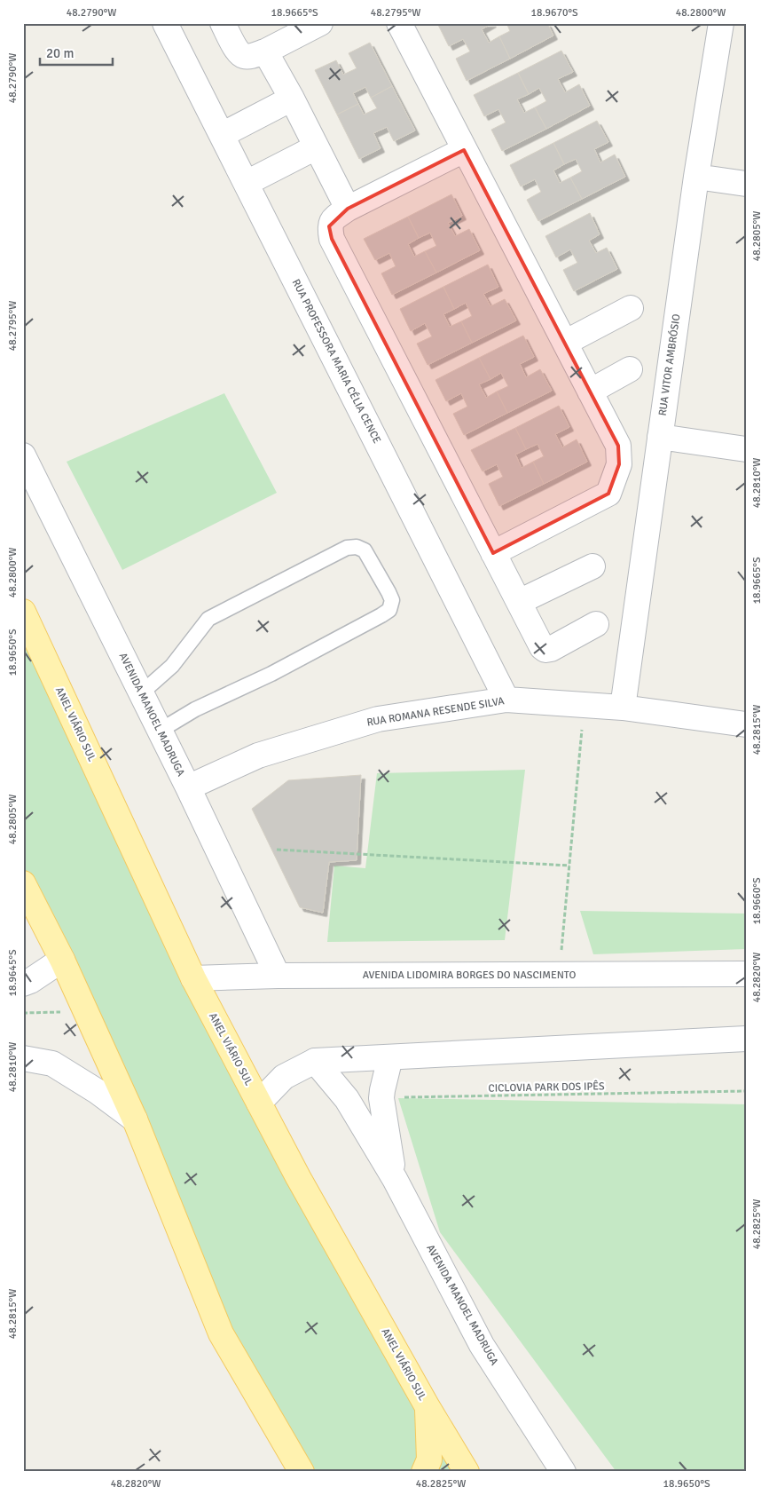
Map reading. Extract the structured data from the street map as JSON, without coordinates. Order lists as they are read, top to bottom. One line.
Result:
{"streets":{"main road":["ANEL VIÁRIO SUL"],"street":["RUA PROFESSORA MARIA CÉLIA CENCE","RUA VITOR AMBRÓSIO","RUA ROMANA RESENDE SILVA","AVENIDA MANOEL MADRUGA","AVENIDA LIDOMIRA BORGES DO NASCIMENTO"],"path":["CICLOVIA PARK DOS IPÊS"]},"crossings":[["RUA PROFESSORA MARIA CÉLIA CENCE","RUA ROMANA RESENDE SILVA"],["RUA VITOR AMBRÓSIO","RUA ROMANA RESENDE SILVA"],["RUA ROMANA RESENDE SILVA","AVENIDA MANOEL MADRUGA"],["AVENIDA MANOEL MADRUGA","AVENIDA LIDOMIRA BORGES DO NASCIMENTO"],["AVENIDA MANOEL MADRUGA","CICLOVIA PARK DOS IPÊS"],["ANEL VIÁRIO SUL","AVENIDA LIDOMIRA BORGES DO NASCIMENTO"]],"scale_bar":"20 m","coordinates":["48.2790°W","18.9665°S","48.2795°W","18.9670°S","48.2800°W","48.2805°W","48.2810°W","18.9650°S","48.2815°W","18.9660°S","18.9645°S","48.2820°W","48.2825°W"]}
